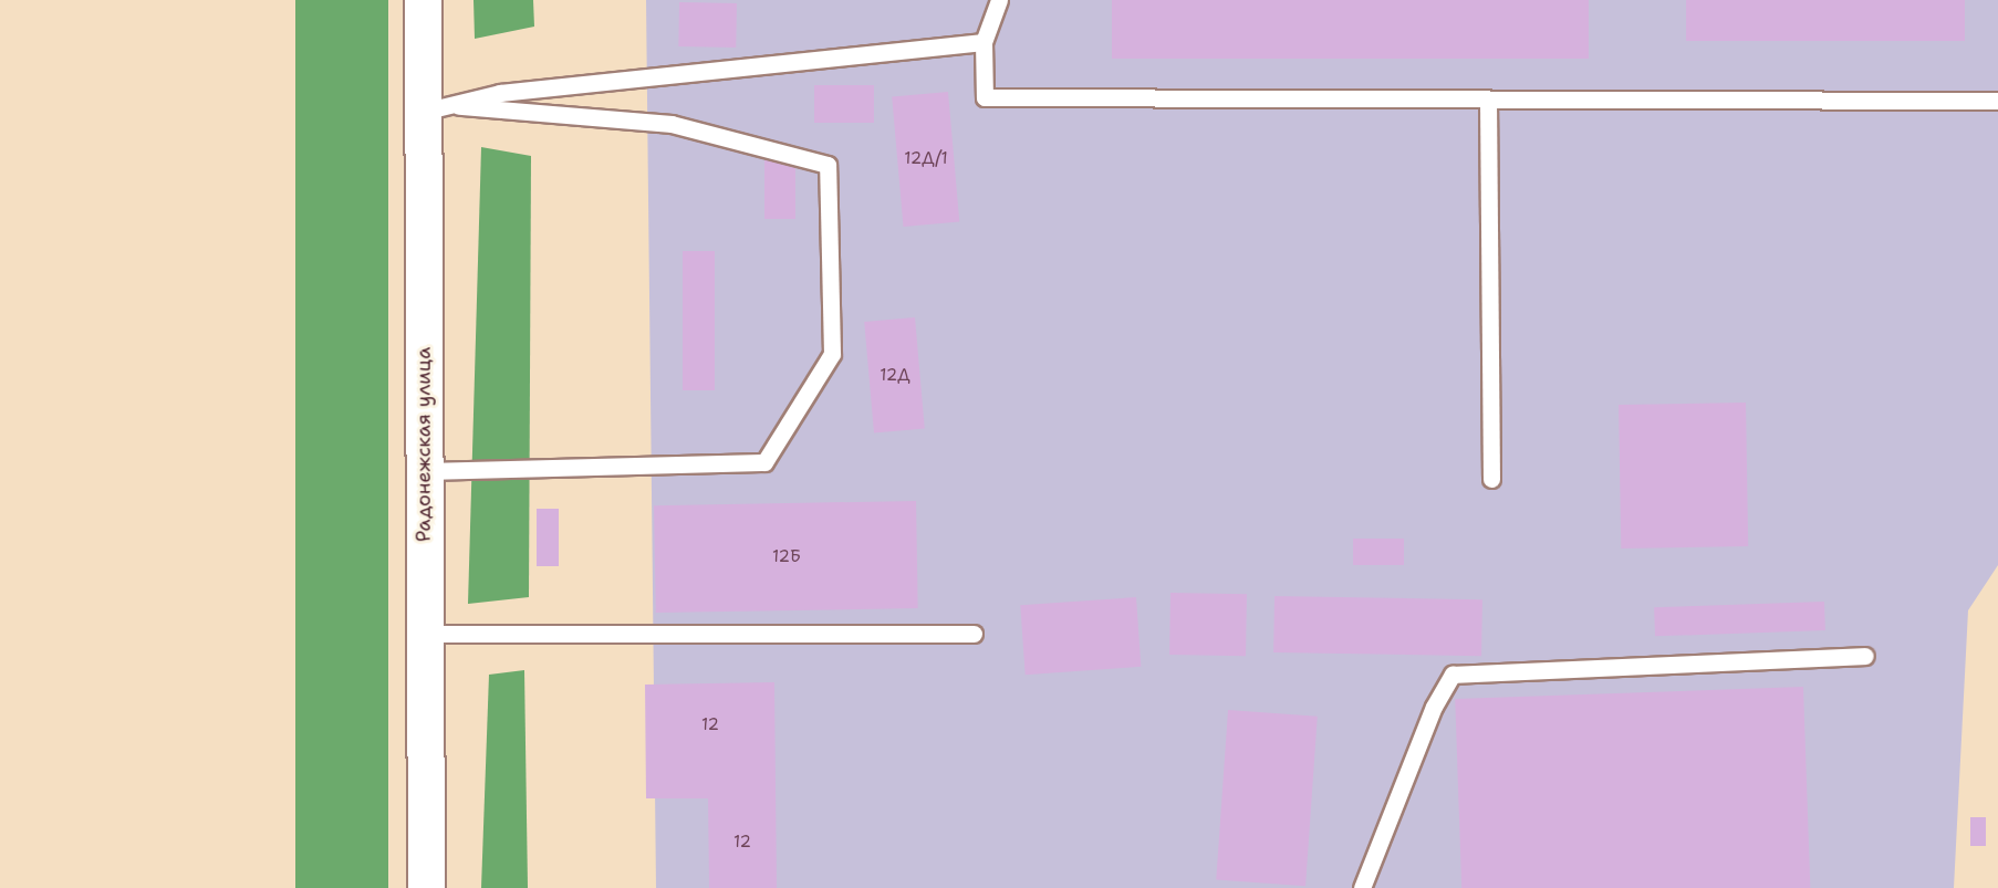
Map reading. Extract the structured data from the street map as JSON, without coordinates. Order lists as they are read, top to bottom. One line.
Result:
{"streets":{"street":["Радонежская улица"]},"house_numbers":["12Д/1","12Д","12Б","12","12"]}
